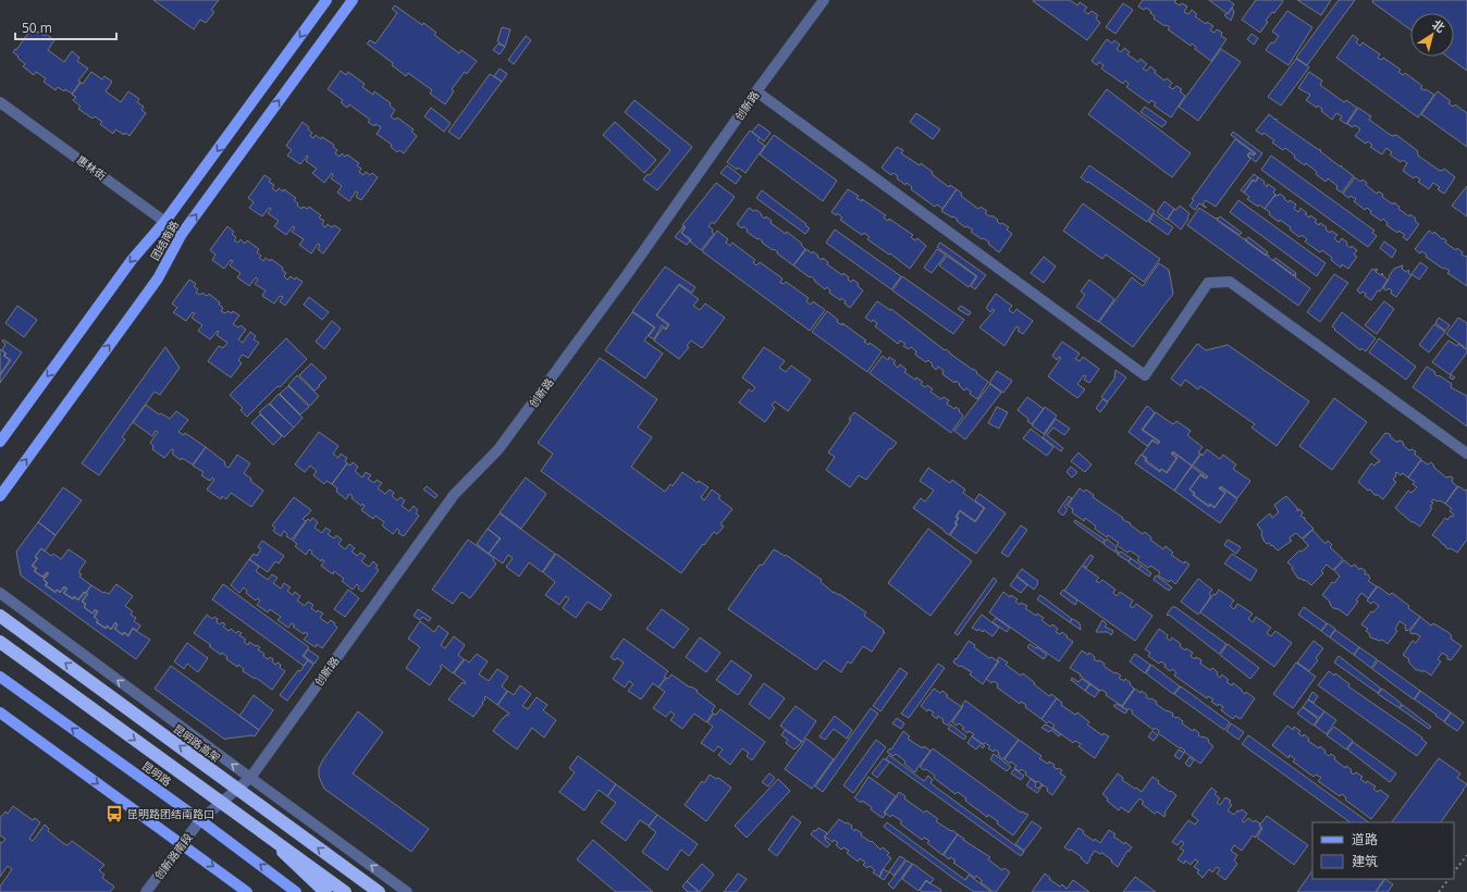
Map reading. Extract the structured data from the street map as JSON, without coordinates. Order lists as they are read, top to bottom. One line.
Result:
{"streets":{"highway":["昆明路高架"],"main road":["团结南路","昆明路"],"street":["创新路","惠林街","创新路南段"]},"crossings":[["创新路","昆明路"],["创新路","创新路南段"],["惠林街","团结南路"],["昆明路","创新路南段"]],"places":{"bus stop":["昆明路团结南路口"]},"legend":["道路","建筑"],"scale_bar":"50 m","north":"top right"}
